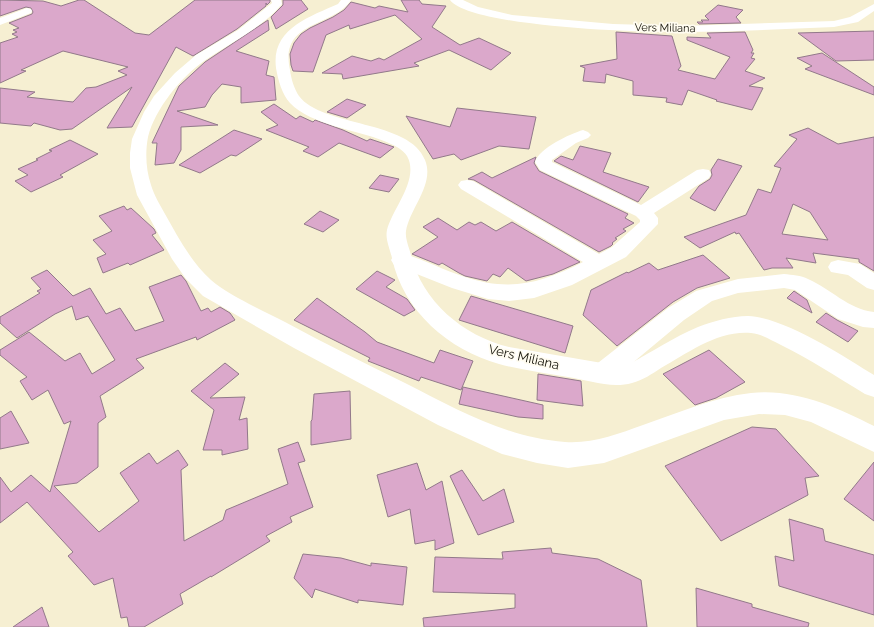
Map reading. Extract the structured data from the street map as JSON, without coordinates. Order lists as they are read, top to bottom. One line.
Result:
{"streets":{"main road":["Vers Miliana"]}}
